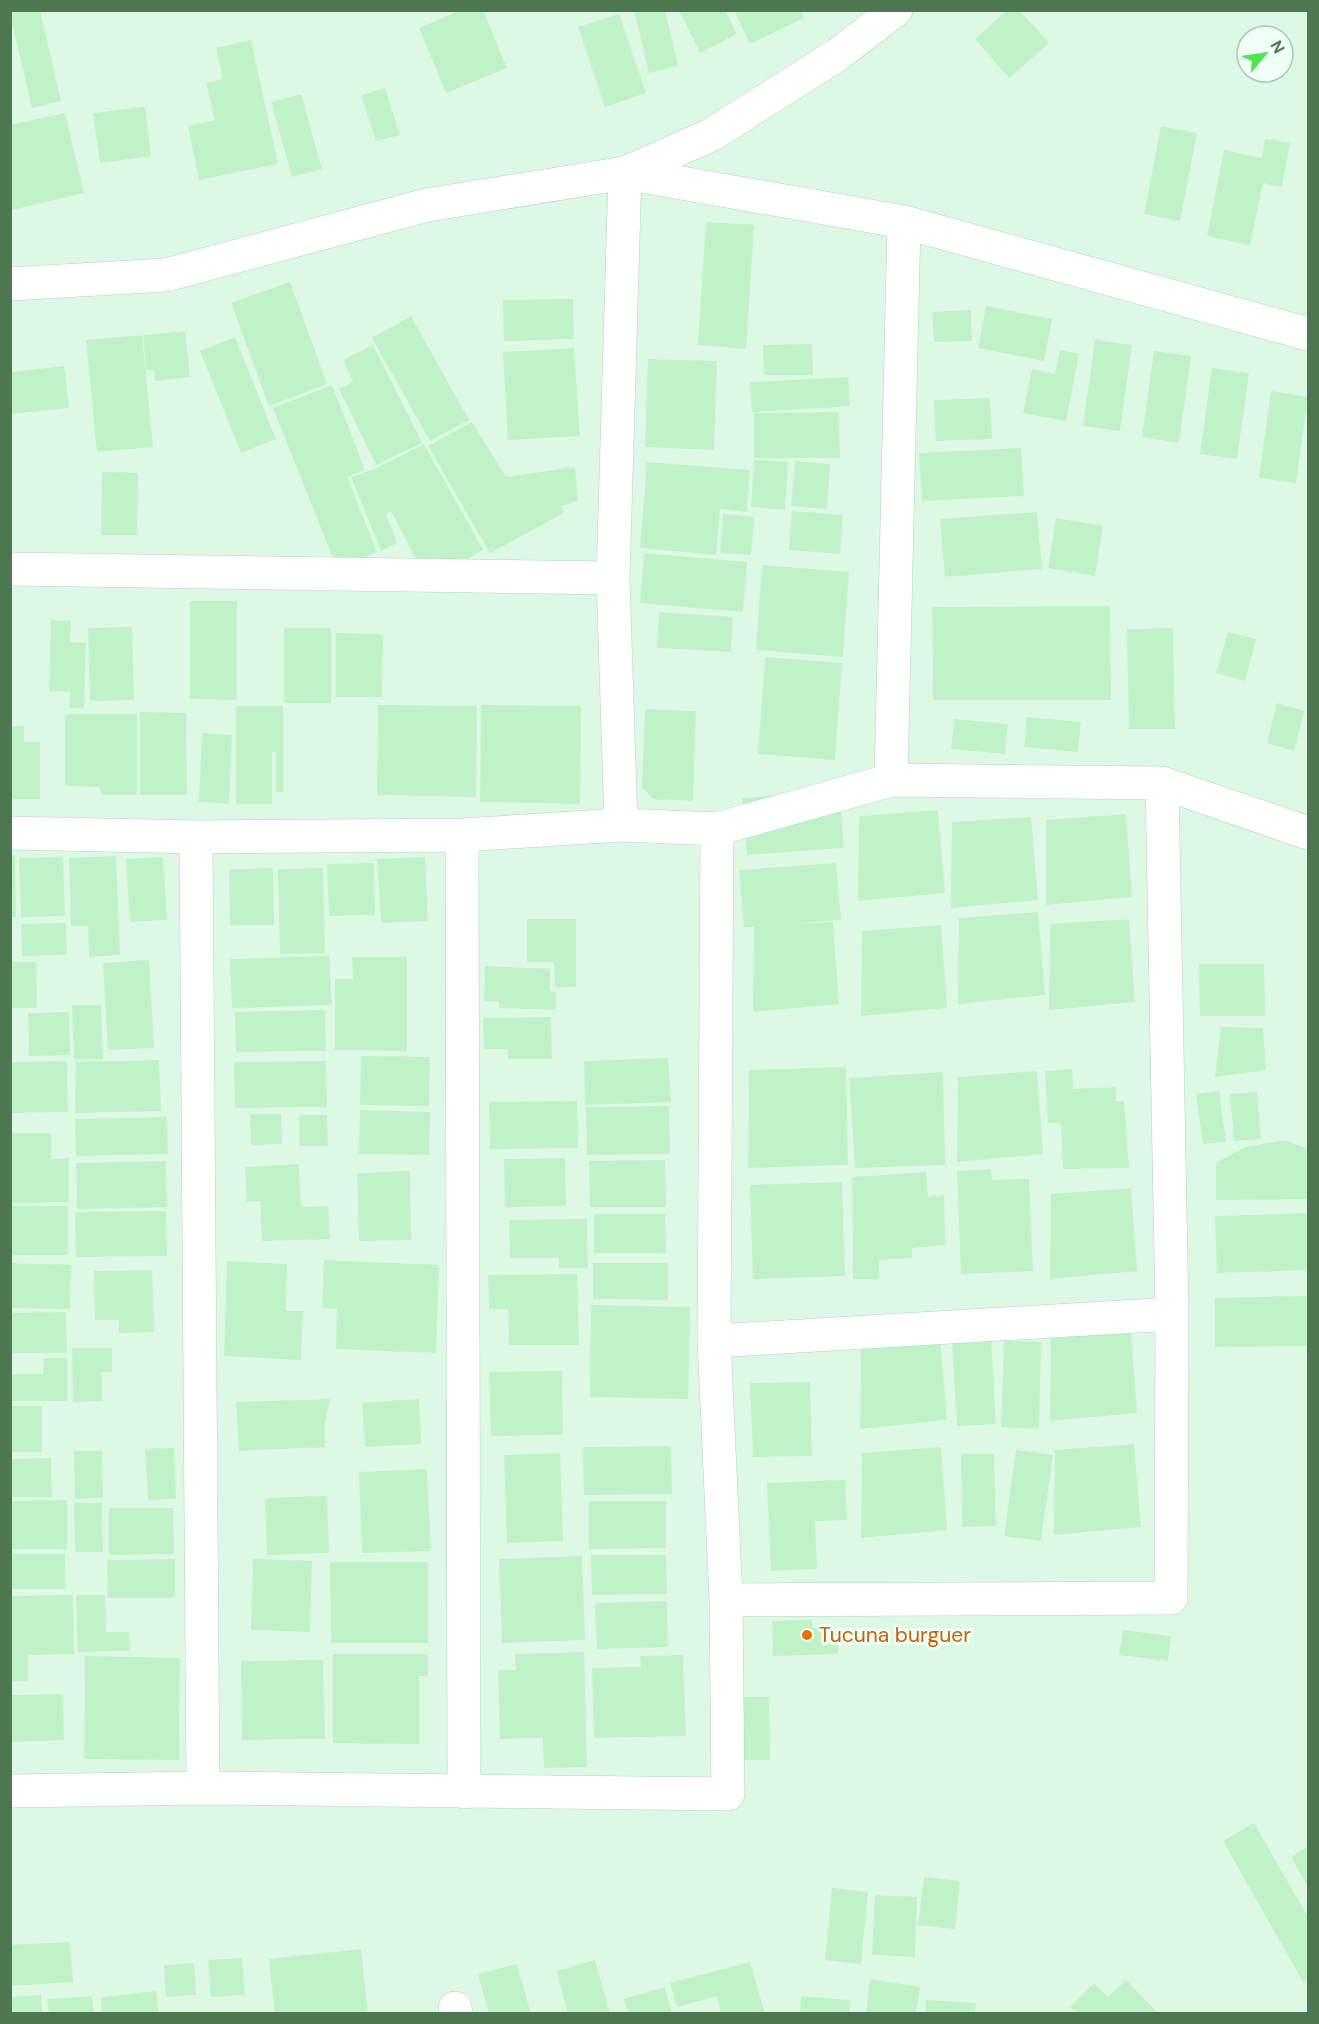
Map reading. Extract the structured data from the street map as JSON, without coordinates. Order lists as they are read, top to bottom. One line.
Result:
{"places":["Tucuna burguer"],"north":"top right"}
